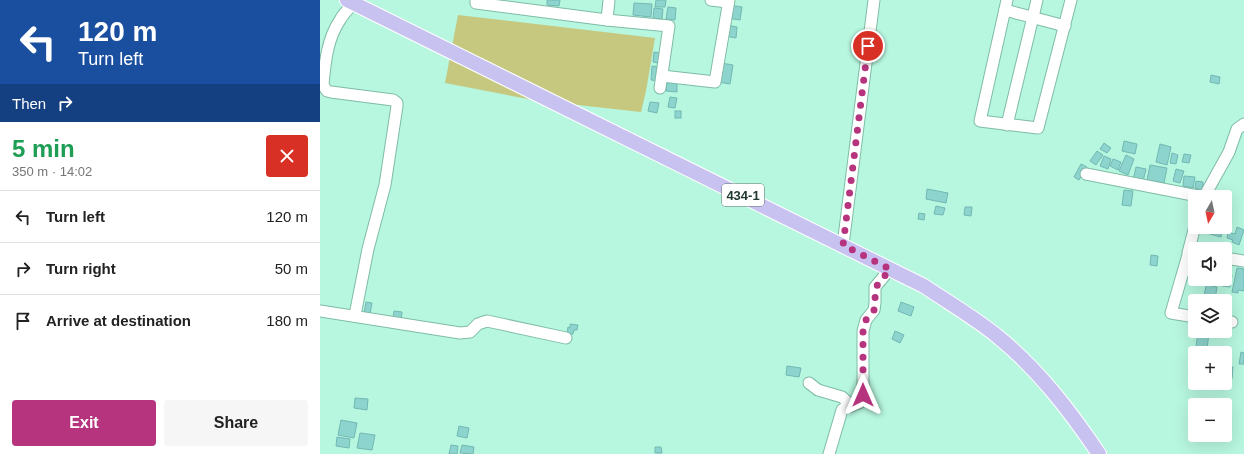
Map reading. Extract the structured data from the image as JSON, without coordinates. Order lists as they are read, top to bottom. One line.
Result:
{"streets":{"main road":["434-1"]},"north":"bottom","page":{"turn":["120 m","Turn left"],"then":"Then","heading":["5 min","350 m · 14:02"],"list":[{"name":"Turn left","value":"120 m"},{"name":"Turn right","value":"50 m"},{"name":"Arrive at destination","value":"180 m"}],"map_buttons":["+","−"],"buttons":["Exit","Share"]}}
